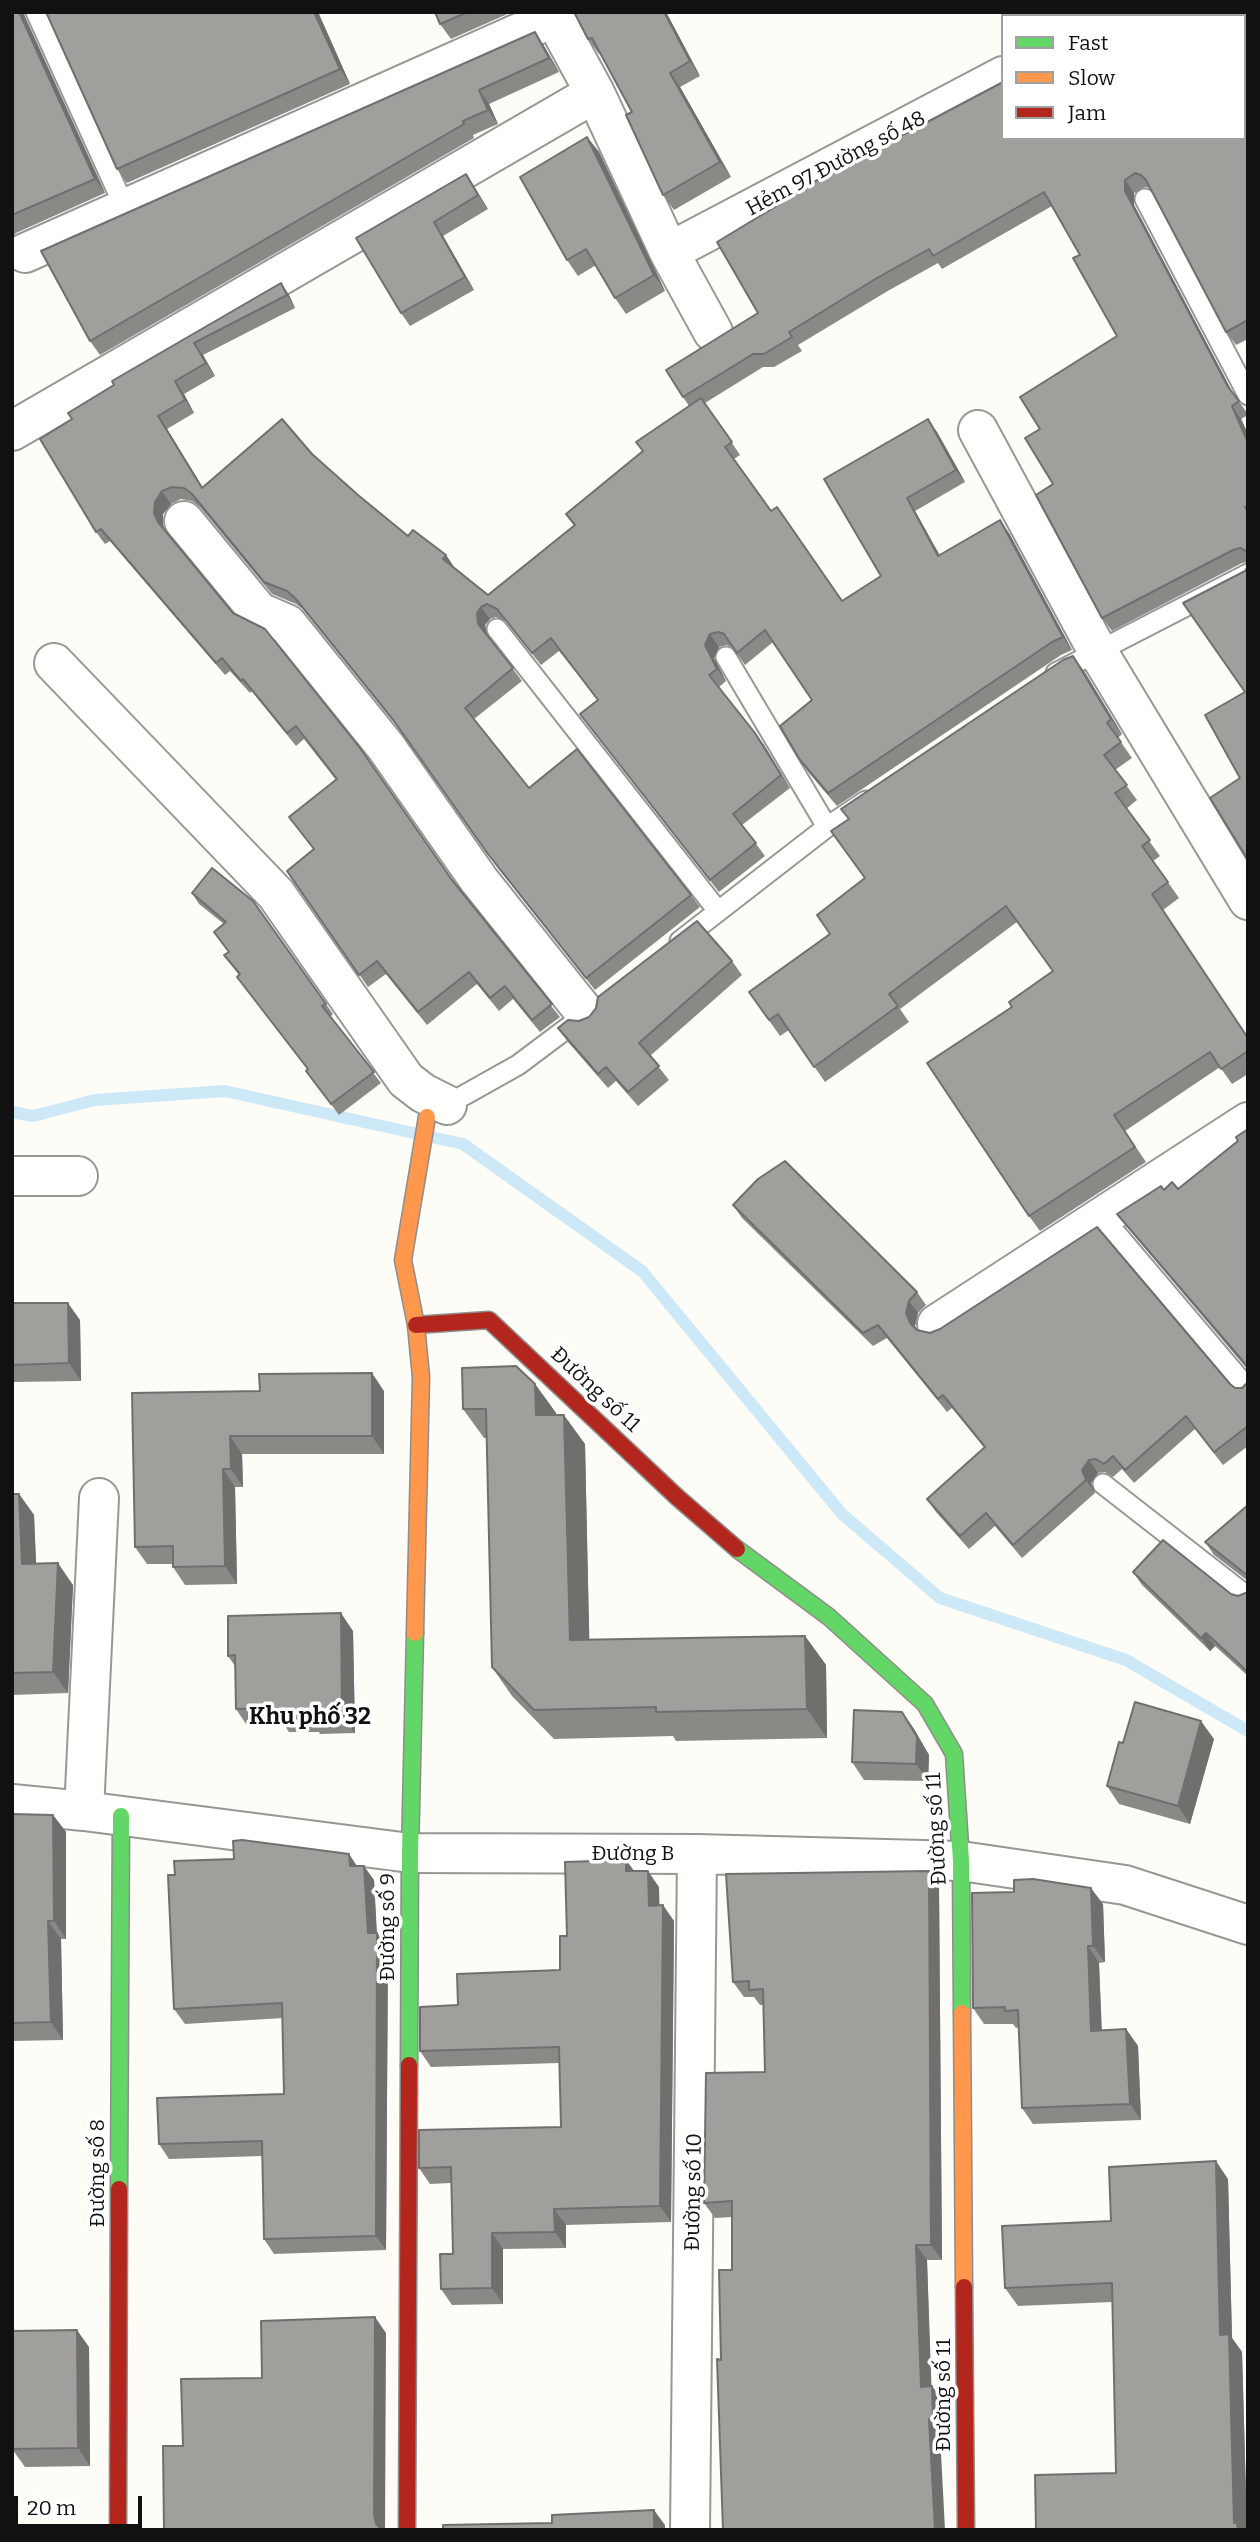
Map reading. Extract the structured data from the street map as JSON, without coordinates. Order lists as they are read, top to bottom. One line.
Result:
{"streets":{"street":["Hẻm 97 Đường số 48","Đường số 11","Đường B","Đường số 9","Đường số 8","Đường số 10"]},"crossings":[["Đường số 11","Đường B"],["Đường số 11","Đường số 9"],["Đường B","Đường số 9"],["Đường B","Đường số 8"],["Đường B","Đường số 10"]],"districts":["Khu phố 32"],"legend":["Fast","Slow","Jam"],"scale_bar":"20 m"}
